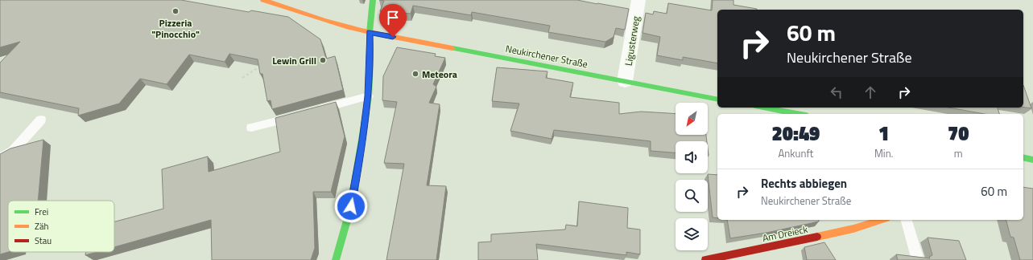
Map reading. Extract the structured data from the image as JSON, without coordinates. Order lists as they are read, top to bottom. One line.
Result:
{"streets":{"street":["Ligusterweg","Neukirchener Straße","Am Dreieck"]},"crossings":[["Ligusterweg","Neukirchener Straße"]],"places":["Pizzeria \"Pinocchio\"","Lewin Grill","Meteora"],"legend":["Frei","Zäh","Stau"],"north":"bottom left","page":{"turn":["60 m","Neukirchener Straße"],"eta":["20:49","Ankunft","1","Min.","70","m"],"list":[{"name":"Rechts abbiegen","note":"Neukirchener Straße","value":"60 m"}]}}
